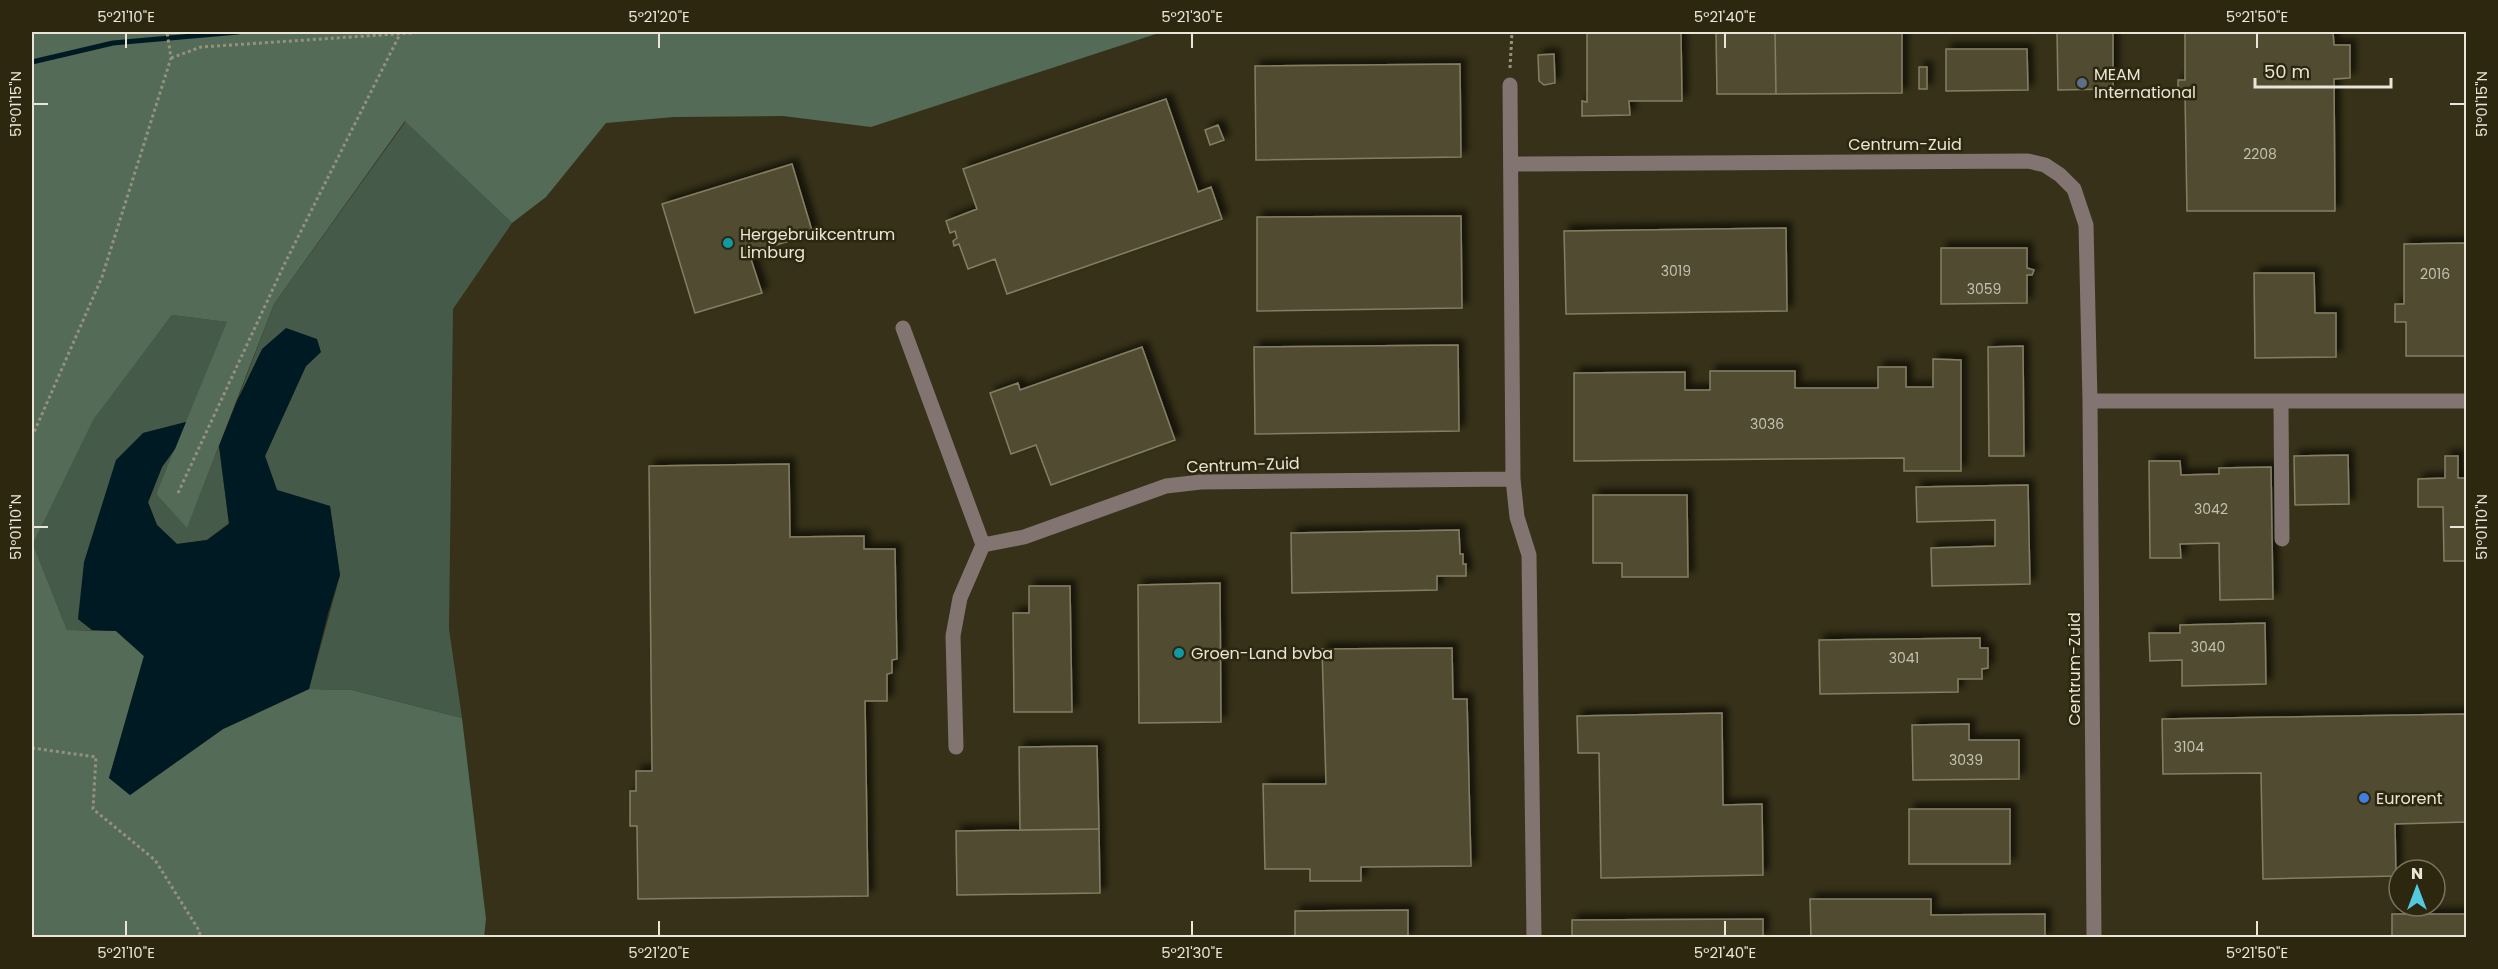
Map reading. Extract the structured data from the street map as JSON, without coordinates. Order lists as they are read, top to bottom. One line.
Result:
{"streets":{"street":["Centrum-Zuid"]},"places":["MEAM International","Hergebruikcentrum Limburg","Groen-Land bvba","Eurorent"],"house_numbers":["2208","3019","2016","3059","3036","3042","3040","3041","3104","3039"],"scale_bar":"50 m","north":"top","coordinates":["5°21'10\"E","5°21'20\"E","5°21'30\"E","5°21'40\"E","5°21'50\"E","51°01'15\"N","51°01'10\"N"]}
